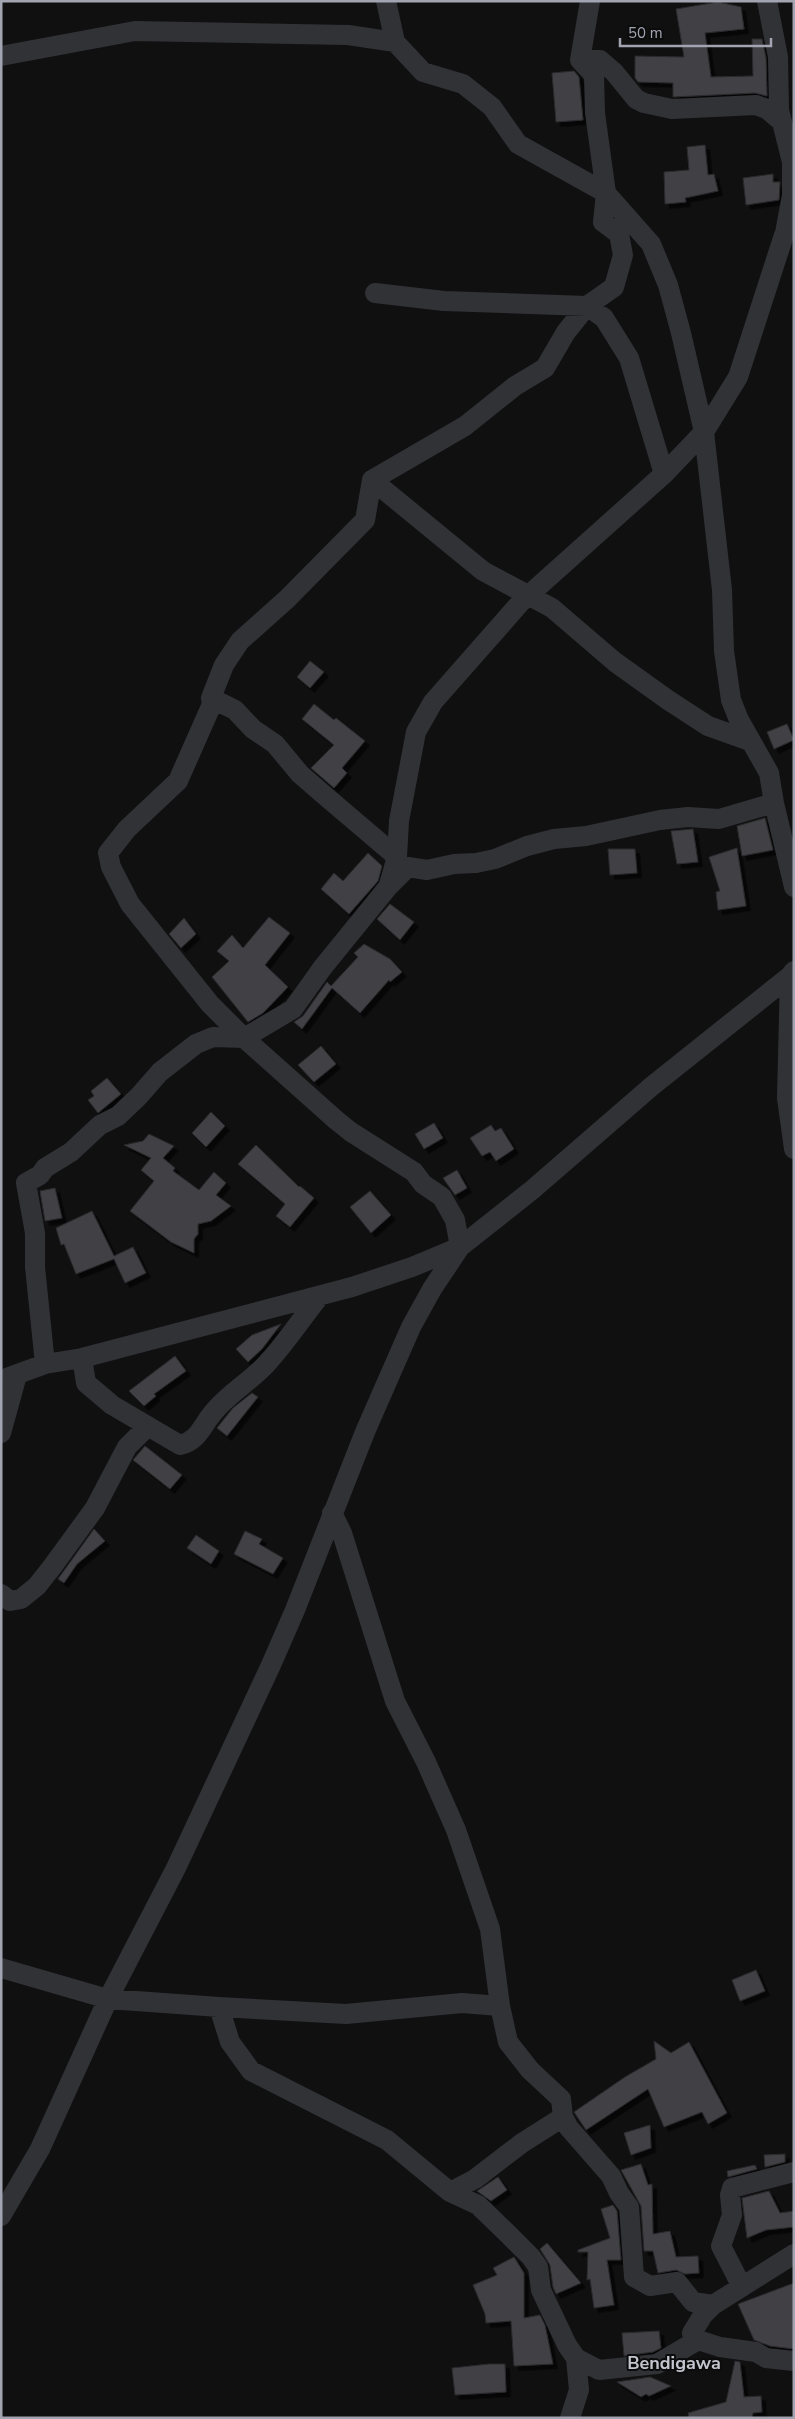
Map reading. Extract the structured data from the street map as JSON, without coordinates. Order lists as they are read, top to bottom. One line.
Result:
{"districts":["Bendigawa"],"scale_bar":"50 m"}
